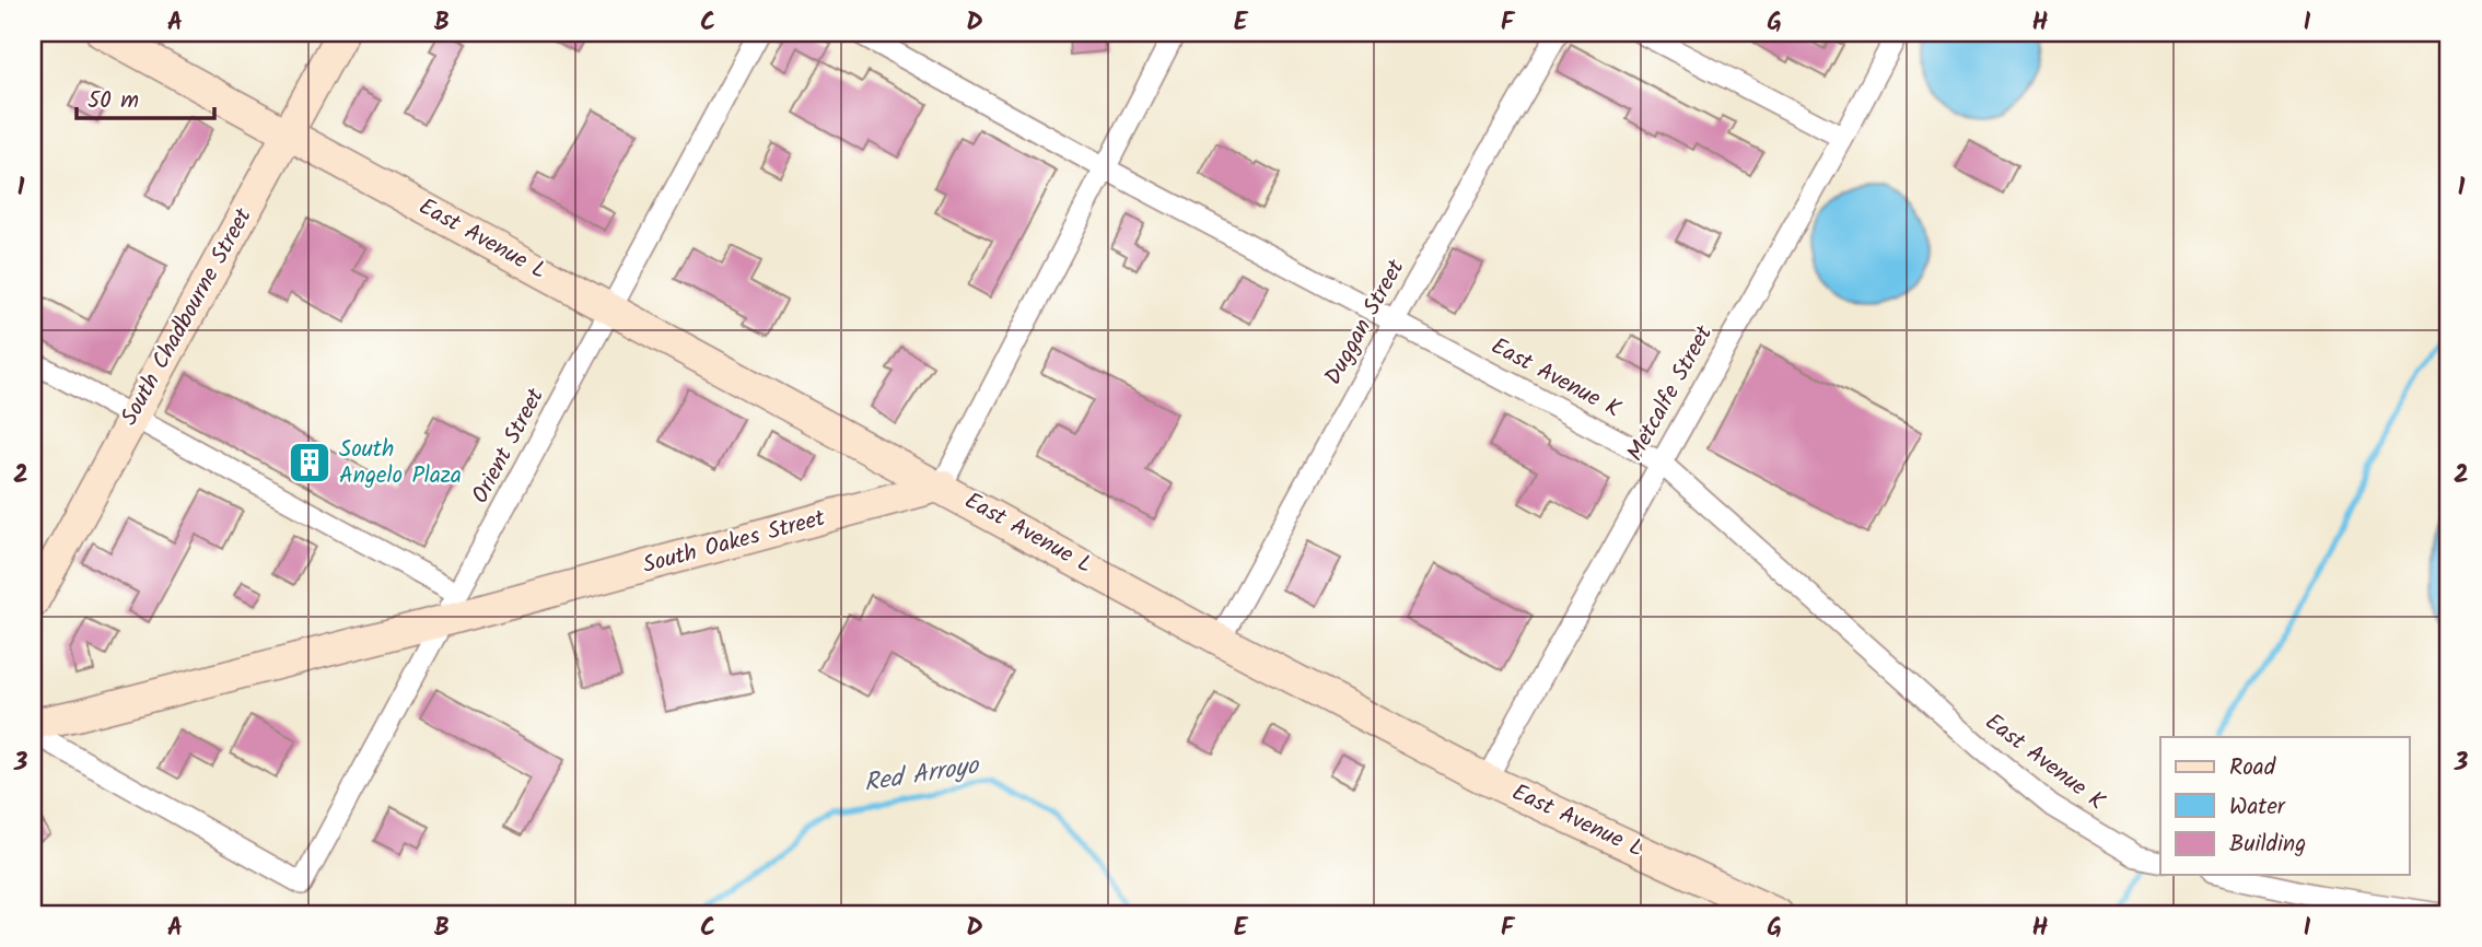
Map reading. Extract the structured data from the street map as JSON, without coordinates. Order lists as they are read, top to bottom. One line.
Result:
{"streets":{"main road":["East Avenue L","South Chadbourne Street","South Oakes Street"],"street":["Duggan Street","East Avenue K","Metcalfe Street","Orient Street"]},"crossings":[["East Avenue L","South Chadbourne Street"],["East Avenue L","Duggan Street"],["East Avenue L","Metcalfe Street"],["East Avenue L","Orient Street"],["East Avenue L","South Oakes Street"],["Duggan Street","East Avenue K"],["East Avenue K","Metcalfe Street"],["Orient Street","South Oakes Street"]],"water":["Red Arroyo"],"places":{"building":["South Angelo Plaza"]},"legend":["Road","Water","Building"],"scale_bar":"50 m","grid":{"columns":["A","B","C","D","E","F","G","H","I"],"rows":["1","2","3"]}}
